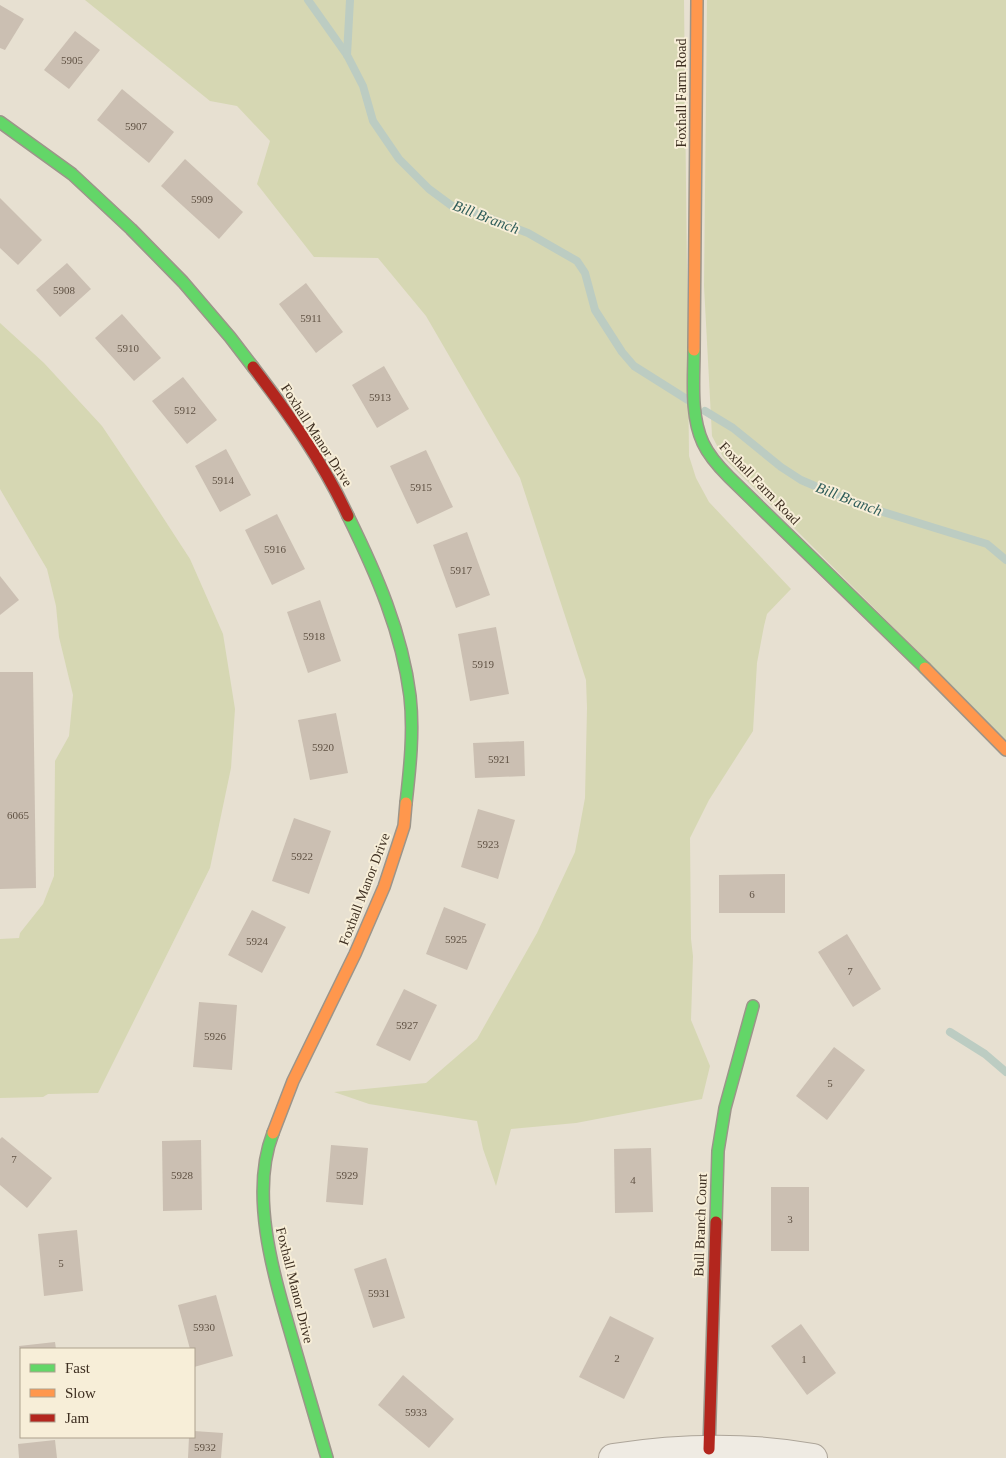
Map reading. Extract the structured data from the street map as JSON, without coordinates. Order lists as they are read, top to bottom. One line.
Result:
{"streets":{"street":["Foxhall Farm Road","Foxhall Manor Drive","Bull Branch Court"]},"water":["Bill Branch"],"house_numbers":["5905","5907","5909","5908","5911","5910","5913","5912","5914","5915","5916","5917","5918","5919","5920","5921","6065","5923","5922","6","5925","5924","7","5927","5926","5","7","5928","5929","4","3","5","5931","5930","2","1","5933","5932"],"legend":["Fast","Slow","Jam"]}
